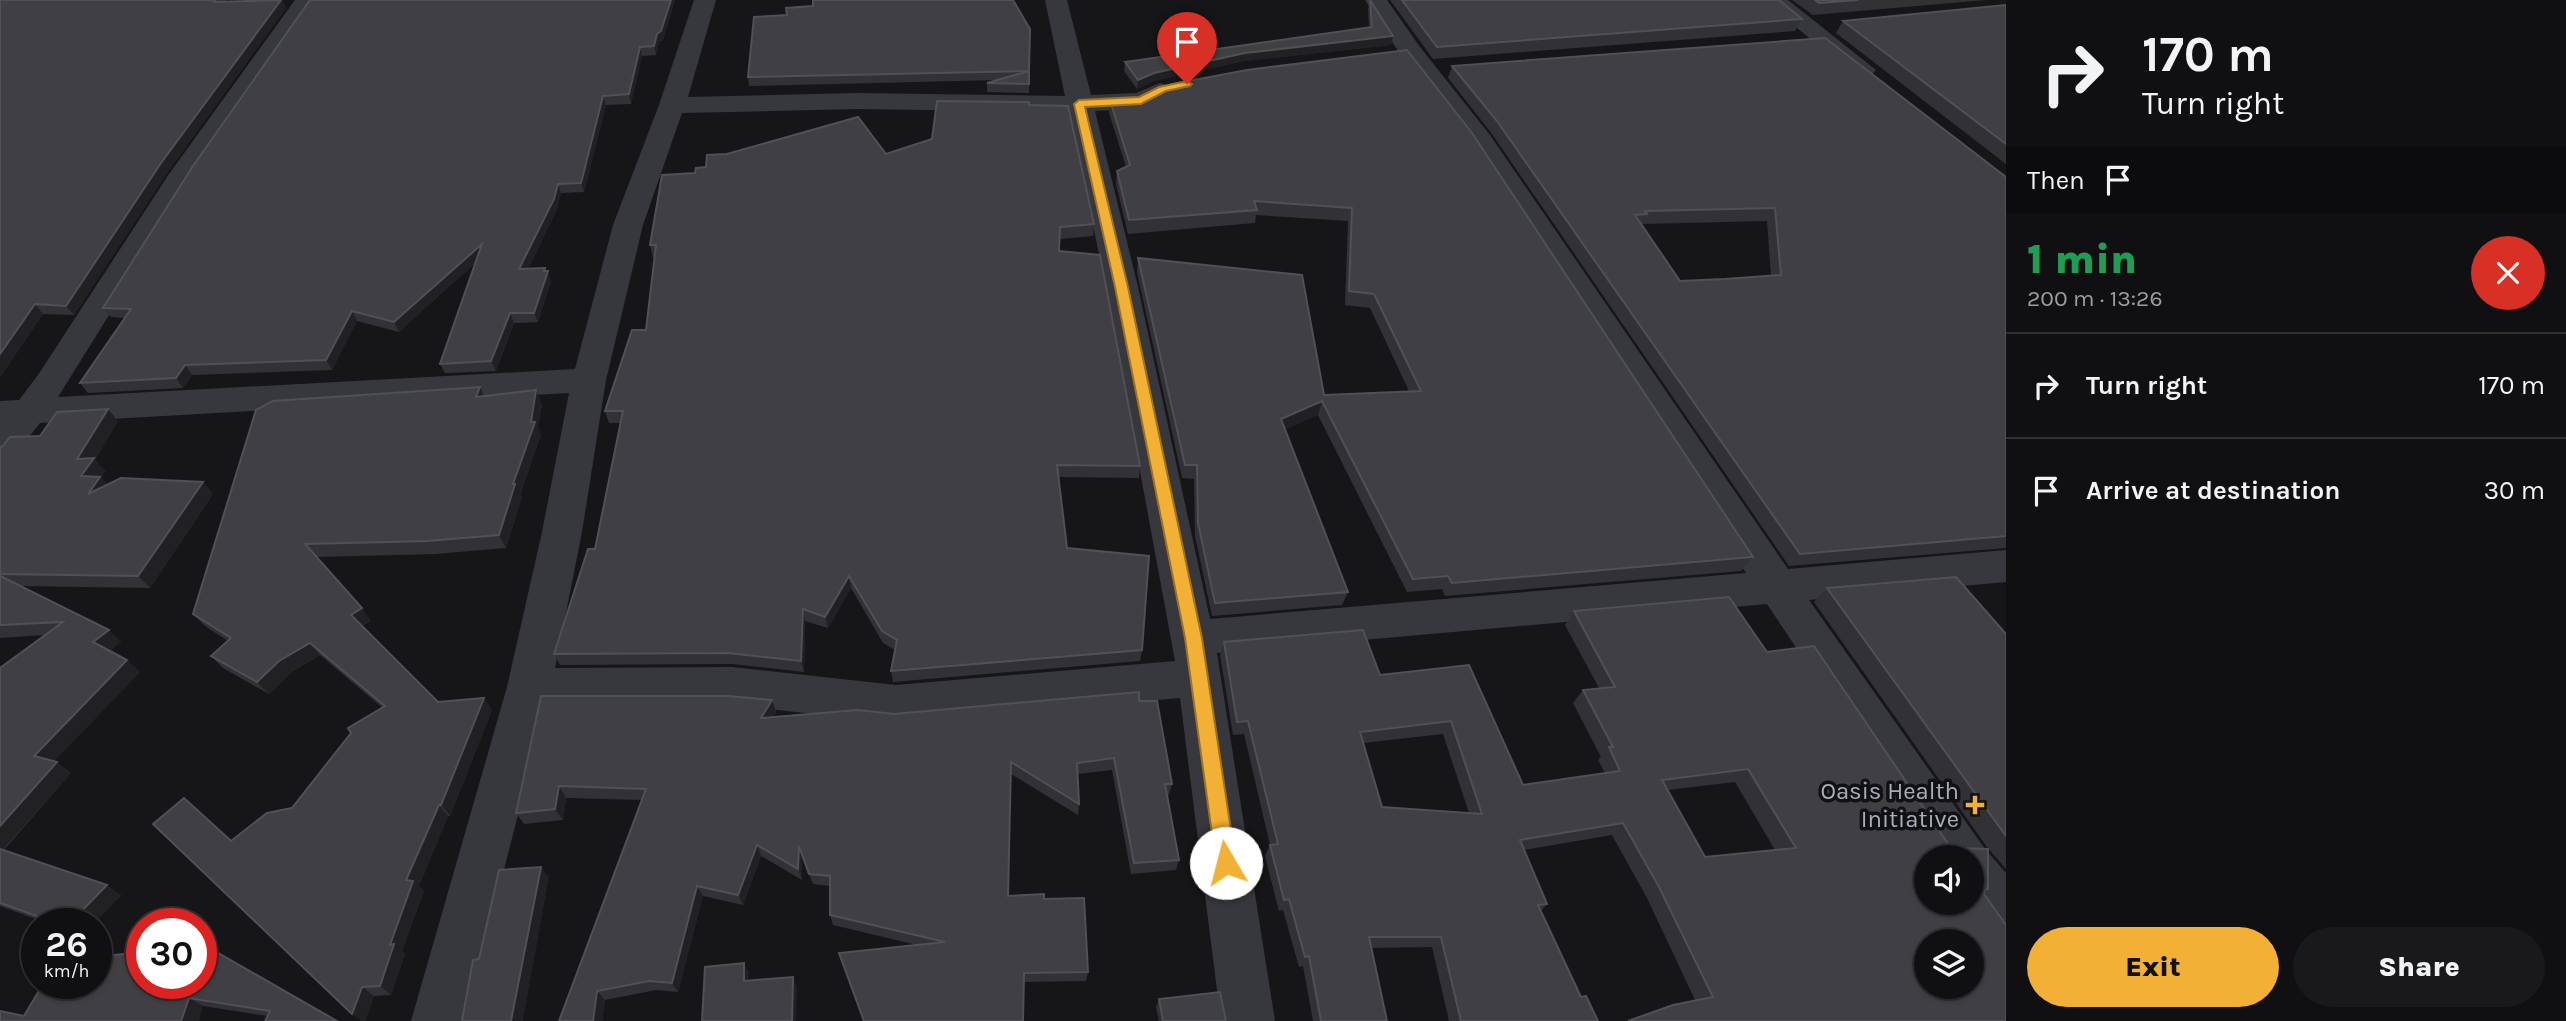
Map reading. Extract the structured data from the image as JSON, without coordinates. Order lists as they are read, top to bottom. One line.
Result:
{"places":{"health":["Oasis Health Initiative"]},"page":{"turn":["170 m","Turn right"],"then":"Then","heading":["1 min","200 m · 13:26"],"list":[{"name":"Turn right","value":"170 m"},{"name":"Arrive at destination","value":"30 m"}],"speed":"26 km/h","limit":"30","buttons":["Exit","Share"]}}
